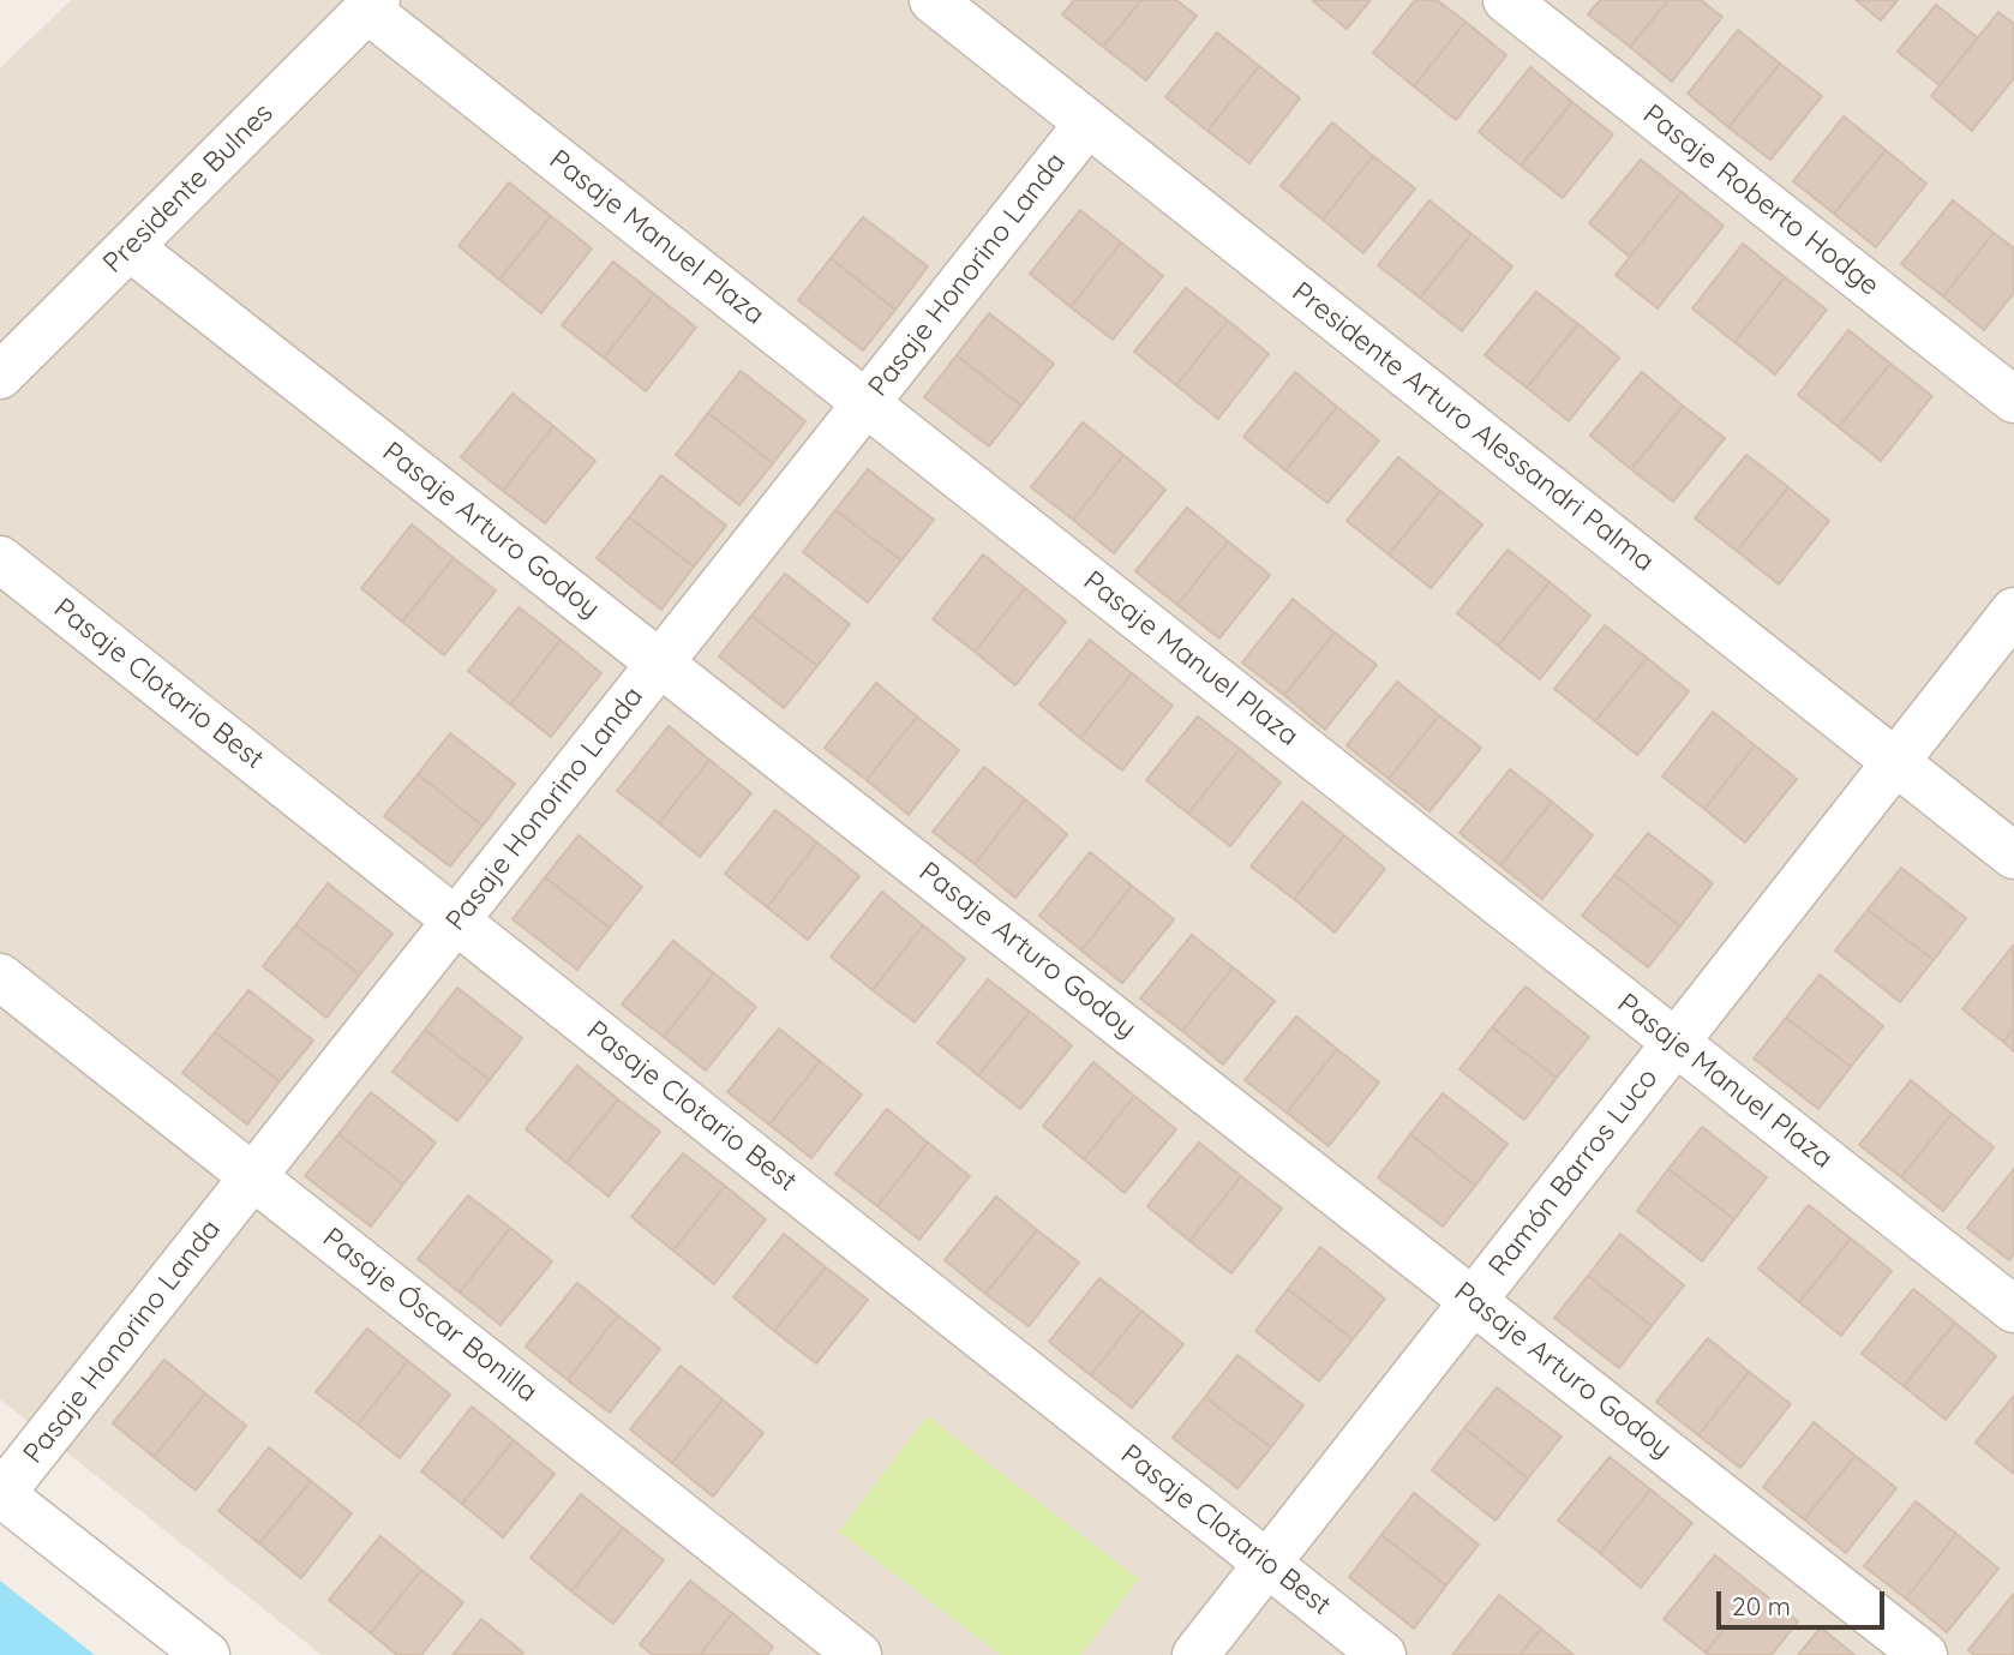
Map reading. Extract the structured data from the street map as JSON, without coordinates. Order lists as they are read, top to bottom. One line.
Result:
{"streets":{"street":["Presidente Bulnes","Pasaje Roberto Hodge","Pasaje Manuel Plaza","Pasaje Honorino Landa","Presidente Arturo Alessandri Palma","Pasaje Arturo Godoy","Pasaje Clotario Best","Ramón Barros Luco","Pasaje Óscar Bonilla"]},"crossings":[["Presidente Bulnes","Pasaje Manuel Plaza"],["Presidente Bulnes","Pasaje Arturo Godoy"],["Pasaje Manuel Plaza","Pasaje Honorino Landa"],["Pasaje Manuel Plaza","Ramón Barros Luco"],["Pasaje Honorino Landa","Presidente Arturo Alessandri Palma"],["Pasaje Honorino Landa","Pasaje Arturo Godoy"],["Pasaje Honorino Landa","Pasaje Clotario Best"],["Pasaje Honorino Landa","Pasaje Óscar Bonilla"],["Presidente Arturo Alessandri Palma","Ramón Barros Luco"],["Pasaje Arturo Godoy","Ramón Barros Luco"],["Pasaje Clotario Best","Ramón Barros Luco"]],"scale_bar":"20 m"}
